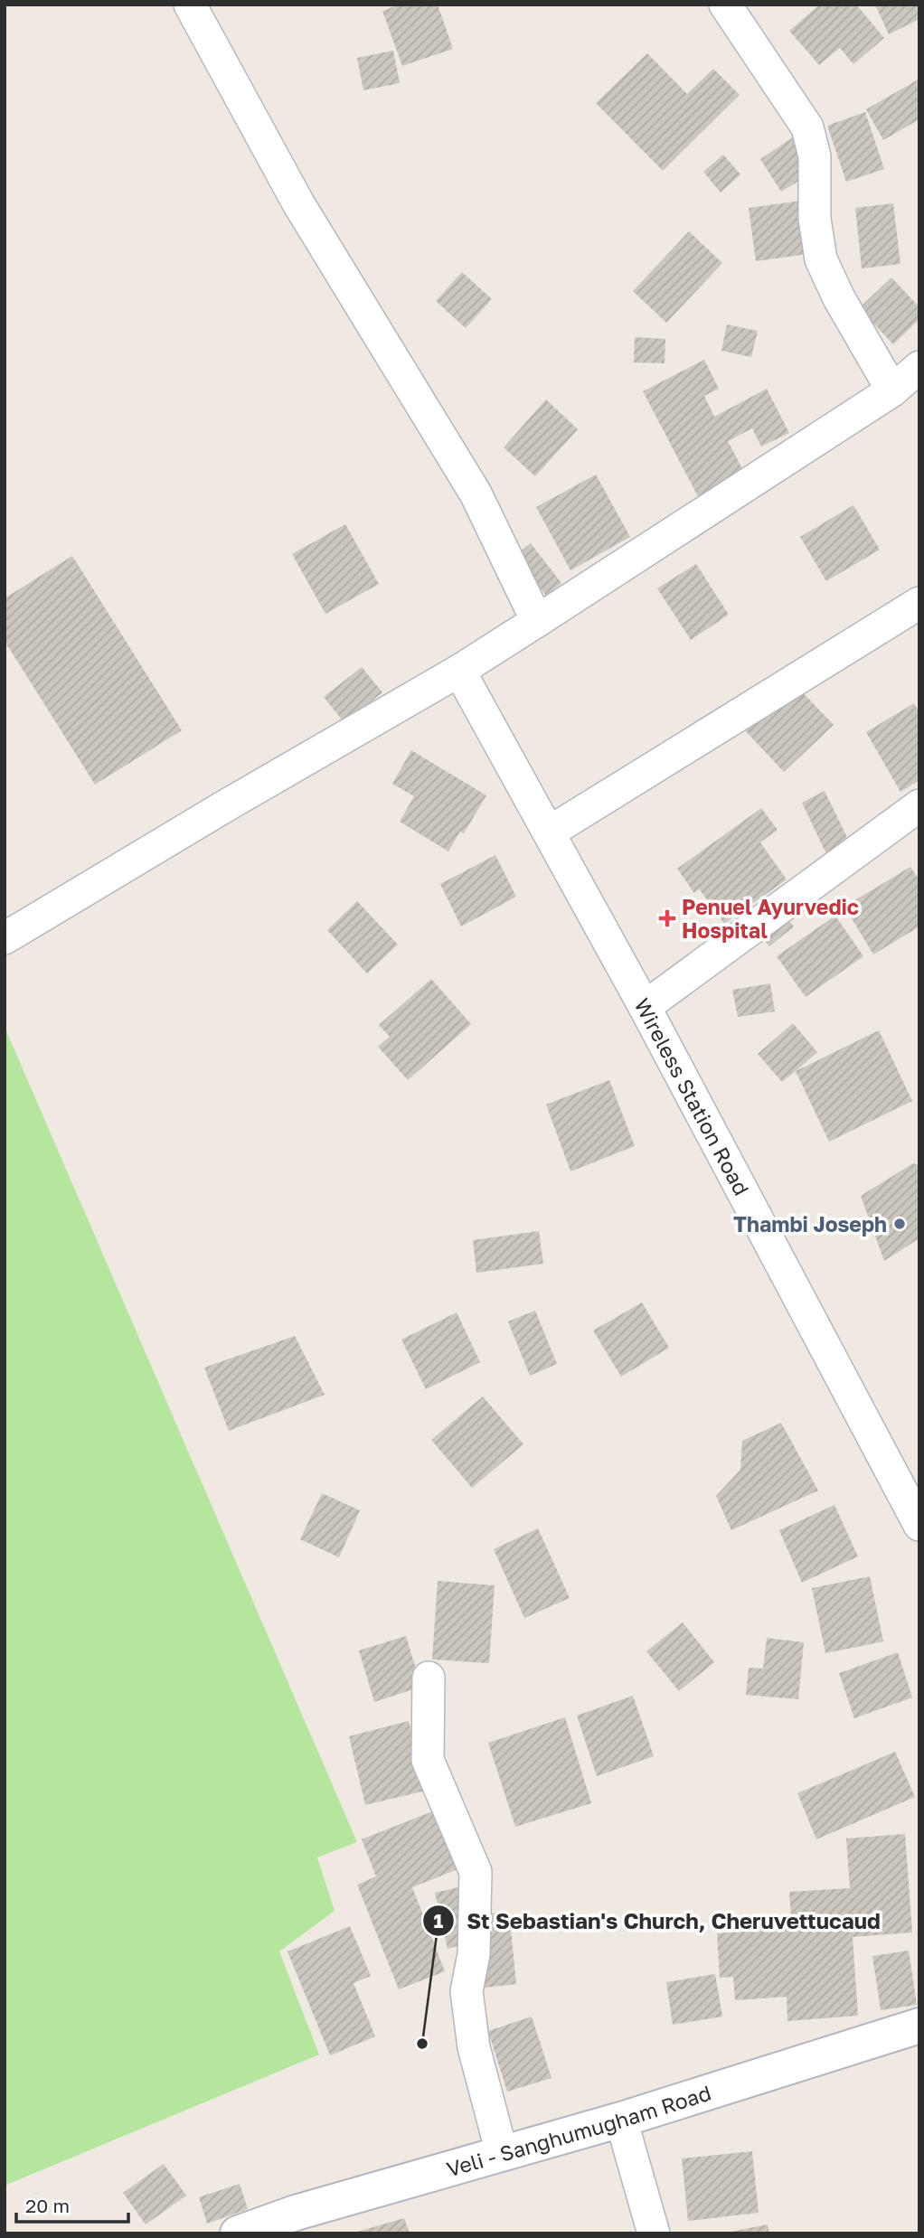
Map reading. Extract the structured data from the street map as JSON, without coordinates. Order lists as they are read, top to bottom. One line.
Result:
{"streets":{"main road":["Veli - Sanghumugham Road"],"street":["Wireless Station Road"]},"places":{"health":["Penuel Ayurvedic Hospital"],"other":["Thambi Joseph","St Sebastian's Church, Cheruvettucaud"]},"scale_bar":"20 m"}
